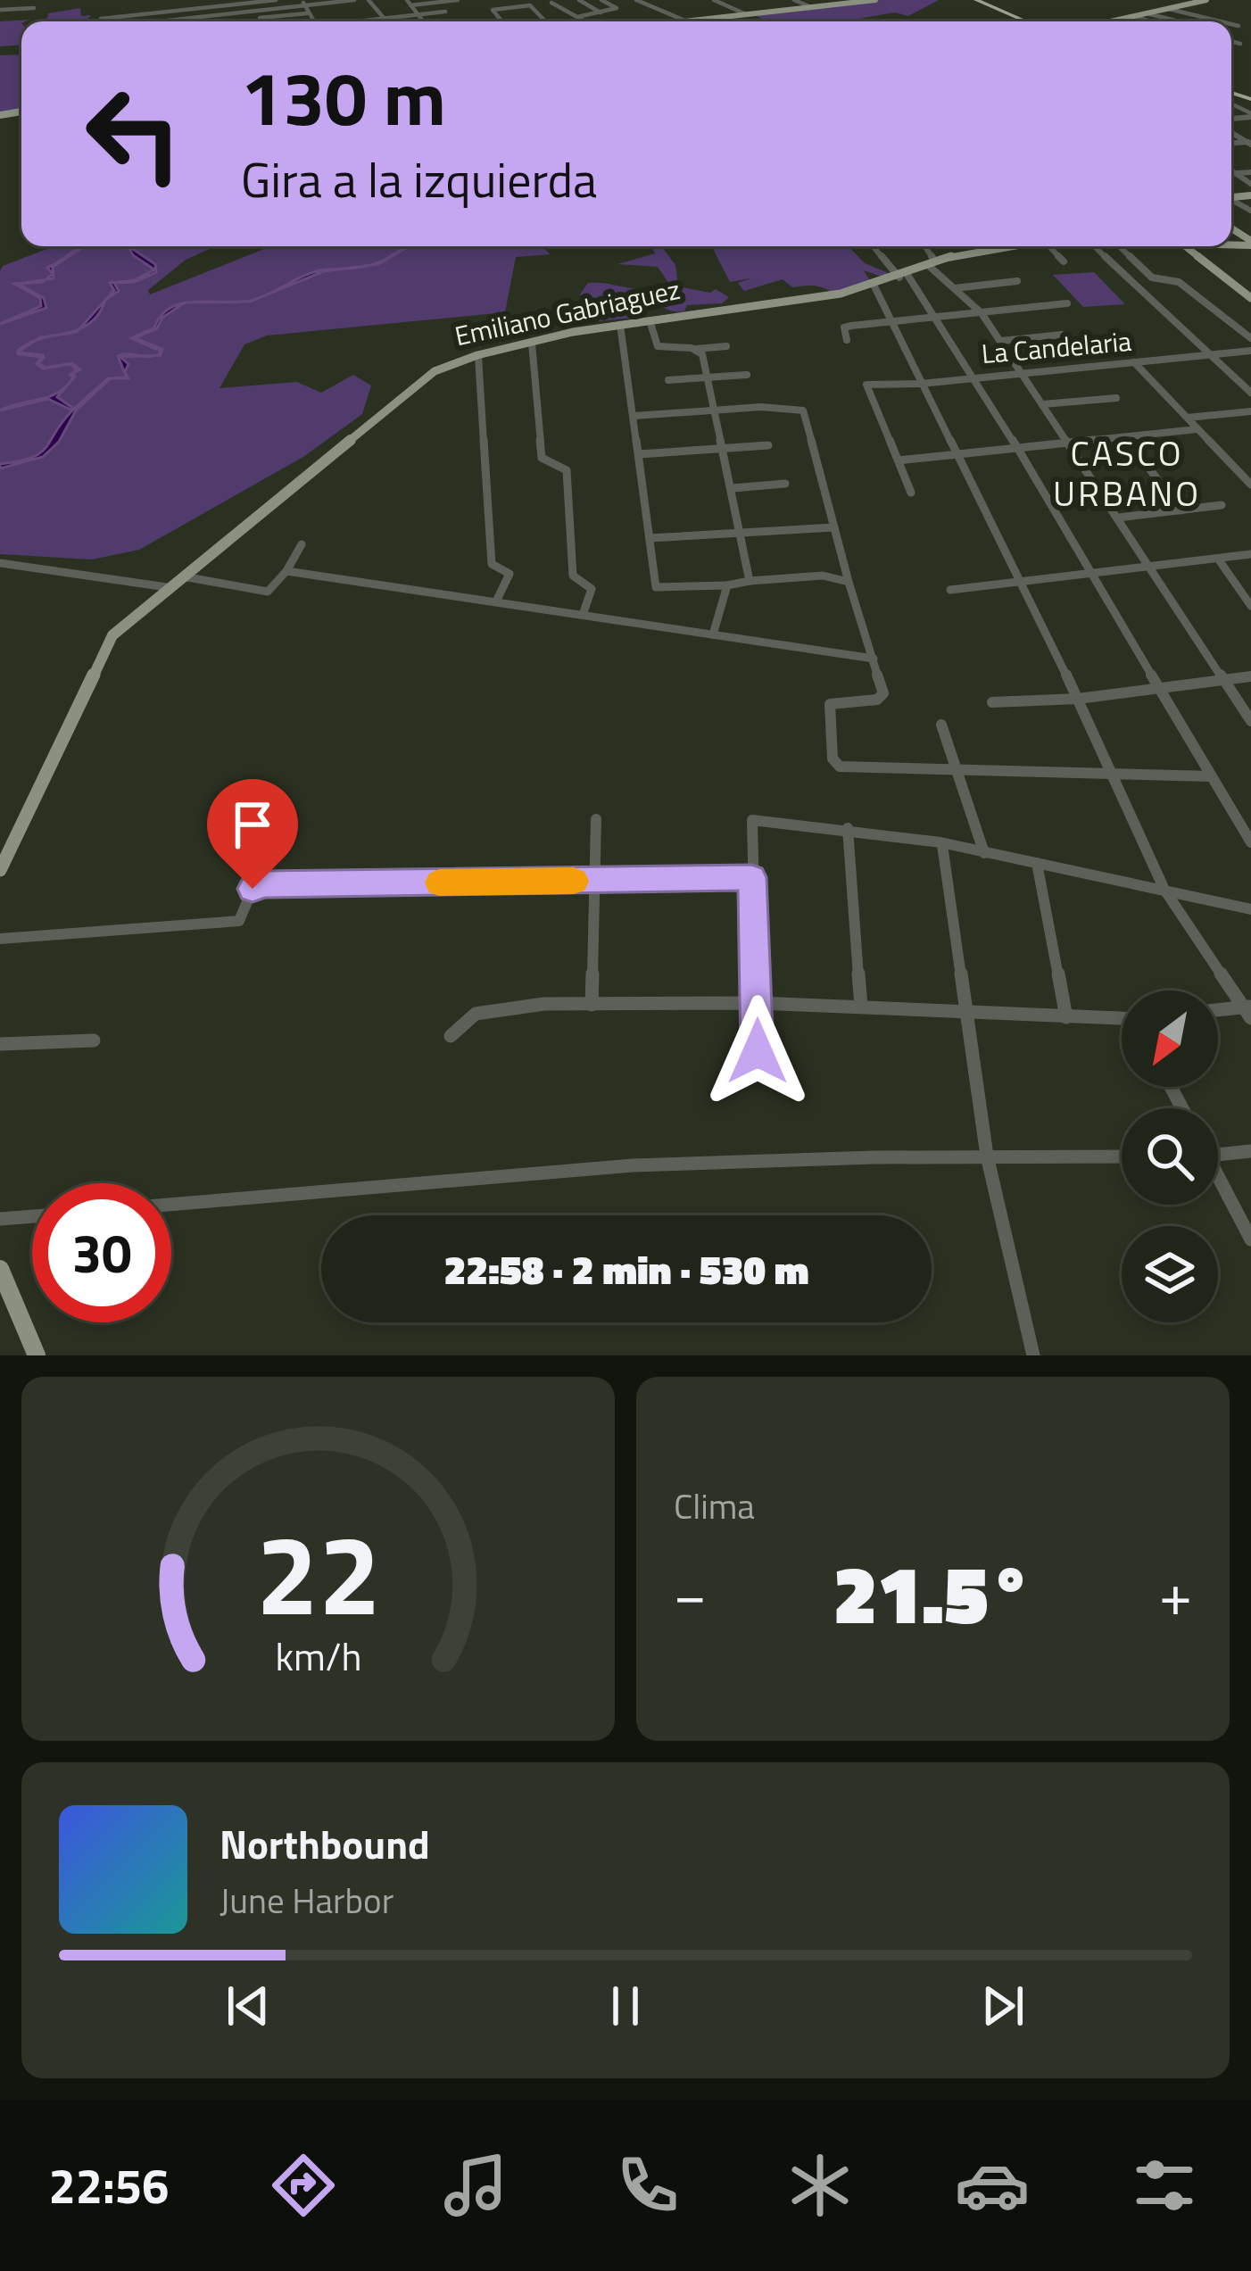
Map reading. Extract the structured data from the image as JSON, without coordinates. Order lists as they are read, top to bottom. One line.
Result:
{"streets":{"main road":["Emiliano Gabriaguez"],"street":["La Candelaria"]},"districts":["CASCO URBANO"],"north":"bottom left","page":{"turn":["130 m","Gira a la izquierda"],"limit":"30","trip":"22:58 · 2 min · 530 m","tile":"Clima","heat":["−","21.5°","+"],"song":["Northbound","June Harbor"],"tabs":"22:56","gauge":["22","km/h"]}}
